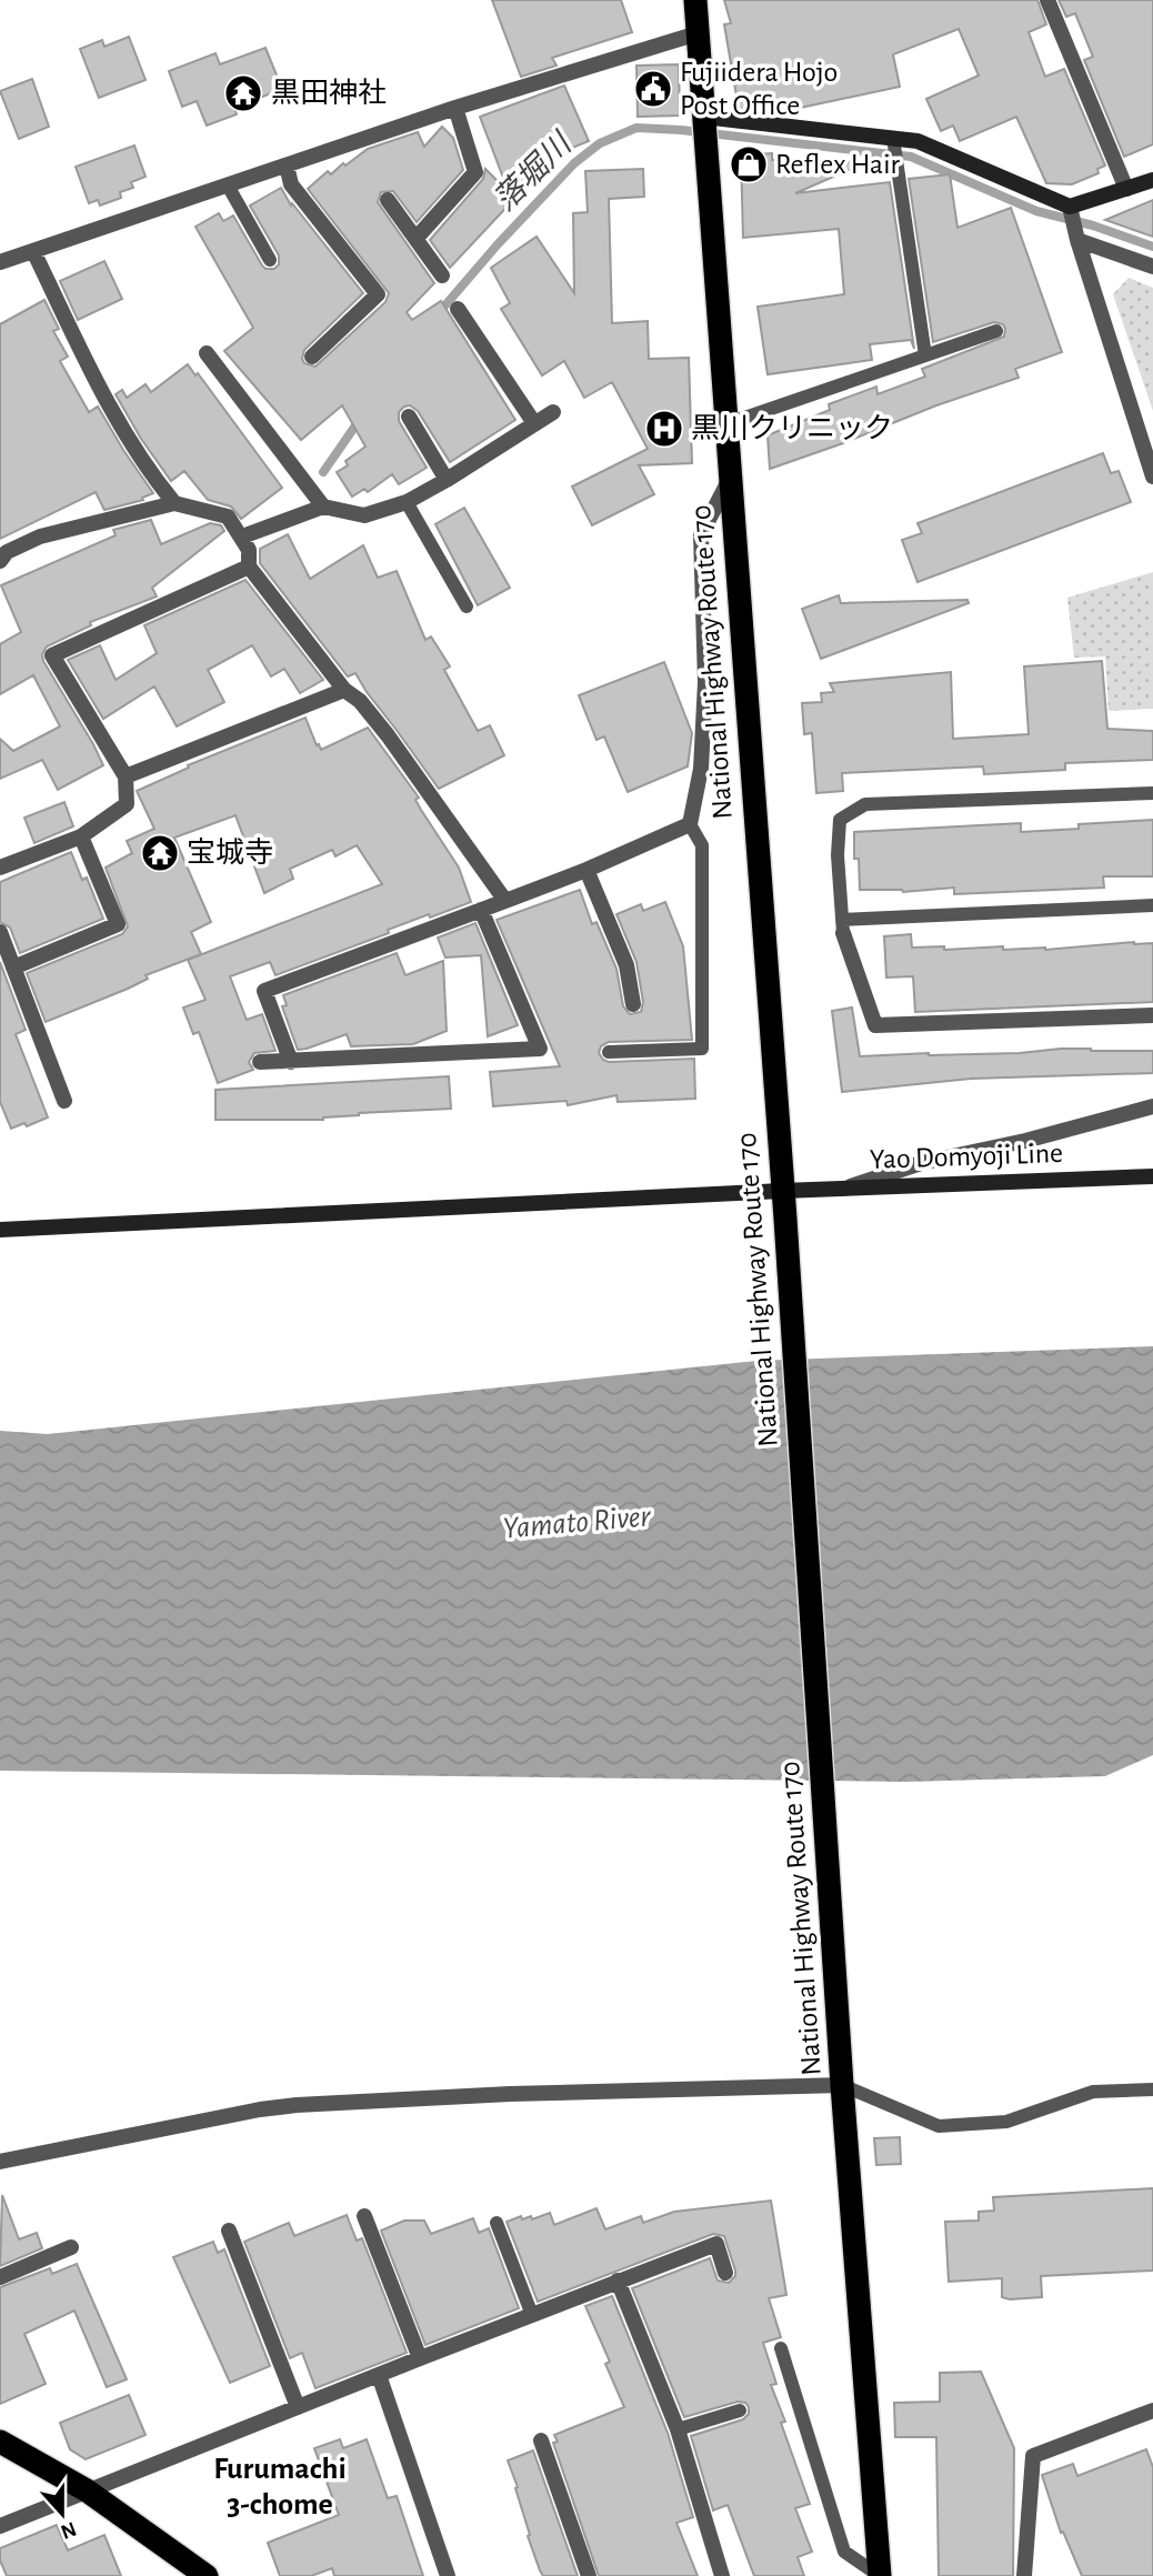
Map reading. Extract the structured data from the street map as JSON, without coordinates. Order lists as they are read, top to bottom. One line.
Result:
{"streets":{"highway":["National Highway Route 170"],"street":["Yao Domyoji Line"]},"crossings":[["National Highway Route 170","Yao Domyoji Line"]],"districts":["Furumachi 3-chome"],"water":["落堀川","Yamato River"],"places":{"public building":["Fujiidera Hojo Post Office"],"temple":["黒田神社","宝城寺"],"shop":["Reflex Hair"],"hospital":["黒川クリニック"]},"north":"bottom"}
